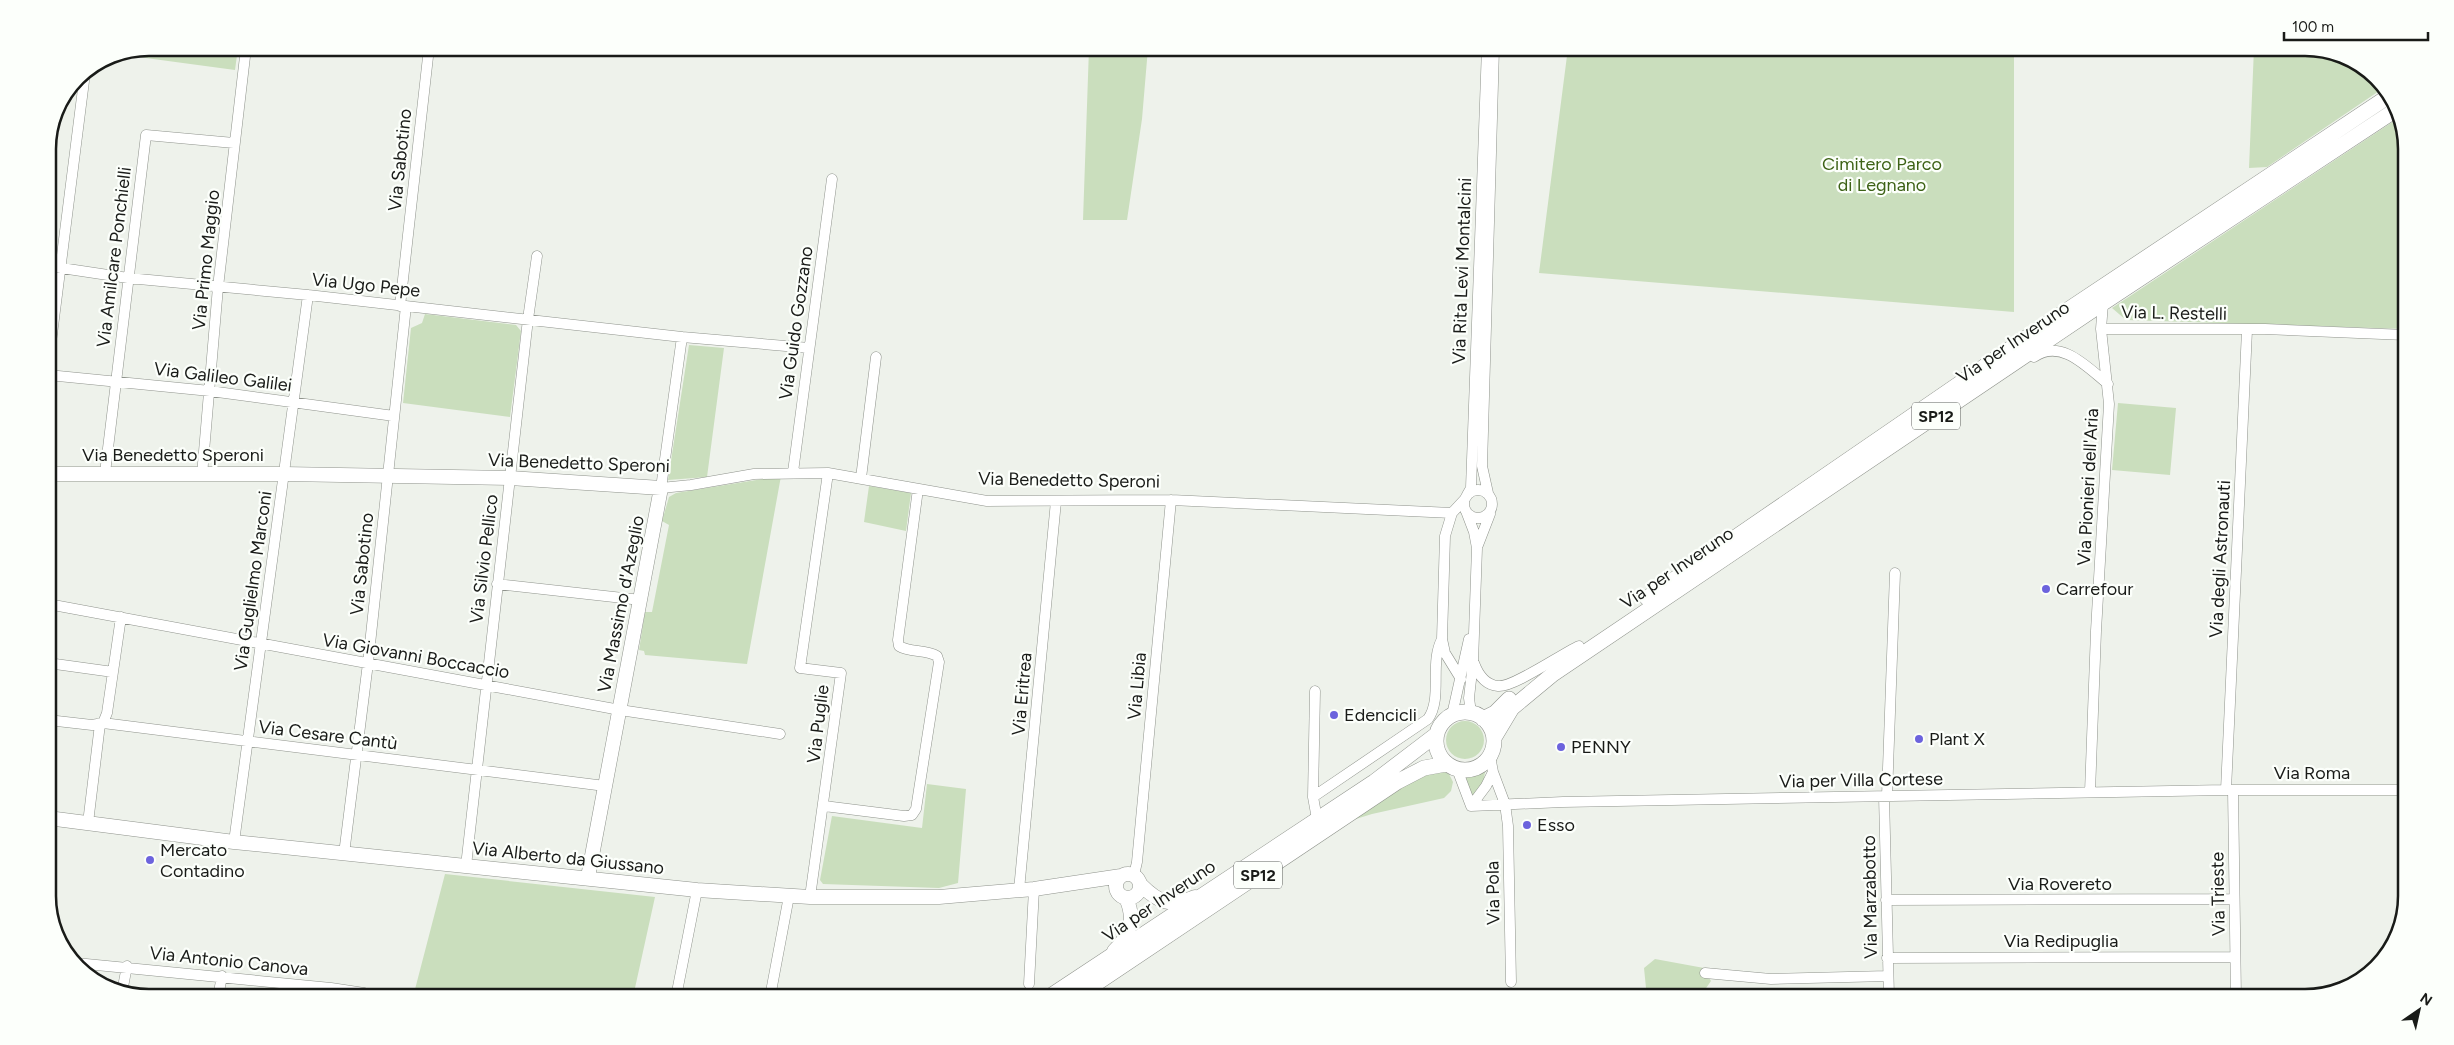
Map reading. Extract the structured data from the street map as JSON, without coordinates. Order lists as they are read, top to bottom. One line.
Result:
{"streets":{"main road":["Via per Inveruno","SP12"],"street":["Via Sabotino","Via Amilcare Ponchielli","Via Primo Maggio","Via Rita Levi Montalcini","Via Ugo Pepe","Via L. Restelli","Via Guido Gozzano","Via Galileo Galilei","Via Benedetto Speroni","Via Pionieri dell'Aria","Via Silvio Pellico","Via degli Astronauti","Via Guglielmo Marconi","Via Massimo d'Azeglio","Via Giovanni Boccaccio","Via Libia","Via Eritrea","Via Puglie","Via Cesare Cantù","Via Roma","Via per Villa Cortese","Via Alberto da Giussano","Via Rovereto","Via Pola","Via Trieste","Via Marzabotto","Via Redipuglia","Via Antonio Canova"]},"crossings":[["Via Sabotino","Via Ugo Pepe"],["Via Sabotino","Via Galileo Galilei"],["Via Sabotino","Via Benedetto Speroni"],["Via Sabotino","Via Giovanni Boccaccio"],["Via Sabotino","Via Cesare Cantù"],["Via Sabotino","Via Alberto da Giussano"],["Via Amilcare Ponchielli","Via Primo Maggio"],["Via Amilcare Ponchielli","Via Ugo Pepe"],["Via Amilcare Ponchielli","Via Galileo Galilei"],["Via Amilcare Ponchielli","Via Benedetto Speroni"],["Via Primo Maggio","Via Ugo Pepe"],["Via Primo Maggio","Via Galileo Galilei"],["Via Primo Maggio","Via Benedetto Speroni"],["Via Ugo Pepe","Via Guido Gozzano"],["Via Ugo Pepe","Via Silvio Pellico"],["Via Ugo Pepe","Via Guglielmo Marconi"],["Via Ugo Pepe","Via Massimo d'Azeglio"],["Via L. Restelli","Via Pionieri dell'Aria"],["Via L. Restelli","Via degli Astronauti"],["Via Guido Gozzano","Via Benedetto Speroni"],["Via per Inveruno","Via Pionieri dell'Aria"],["Via Galileo Galilei","Via Guglielmo Marconi"],["Via Benedetto Speroni","Via Silvio Pellico"],["Via Benedetto Speroni","Via Guglielmo Marconi"],["Via Benedetto Speroni","Via Massimo d'Azeglio"],["Via Benedetto Speroni","Via Libia"],["Via Benedetto Speroni","Via Eritrea"],["Via Benedetto Speroni","Via Puglie"],["Via Pionieri dell'Aria","Via per Villa Cortese"],["Via Silvio Pellico","Via Giovanni Boccaccio"],["Via Silvio Pellico","Via Cesare Cantù"],["Via Silvio Pellico","Via Alberto da Giussano"],["Via degli Astronauti","Via Roma"],["Via degli Astronauti","Via per Villa Cortese"],["Via degli Astronauti","Via Trieste"],["Via Guglielmo Marconi","Via Giovanni Boccaccio"],["Via Guglielmo Marconi","Via Cesare Cantù"],["Via Guglielmo Marconi","Via Alberto da Giussano"],["Via Massimo d'Azeglio","Via Giovanni Boccaccio"],["Via Massimo d'Azeglio","Via Cesare Cantù"],["Via Massimo d'Azeglio","Via Alberto da Giussano"],["Via Libia","Via Alberto da Giussano"],["Via Eritrea","Via Alberto da Giussano"],["Via Puglie","Via Alberto da Giussano"],["Via Roma","Via per Villa Cortese"],["Via Roma","Via Trieste"],["Via per Villa Cortese","Via Pola"],["Via per Villa Cortese","Via Trieste"],["Via per Villa Cortese","Via Marzabotto"],["Via Rovereto","Via Trieste"],["Via Rovereto","Via Marzabotto"],["Via Trieste","Via Redipuglia"],["Via Marzabotto","Via Redipuglia"]],"parks":["Cimitero Parco di Legnano"],"places":["Carrefour","Edencicli","Plant X","PENNY","Esso","Mercato Contadino"],"scale_bar":"100 m","north":"top right"}
